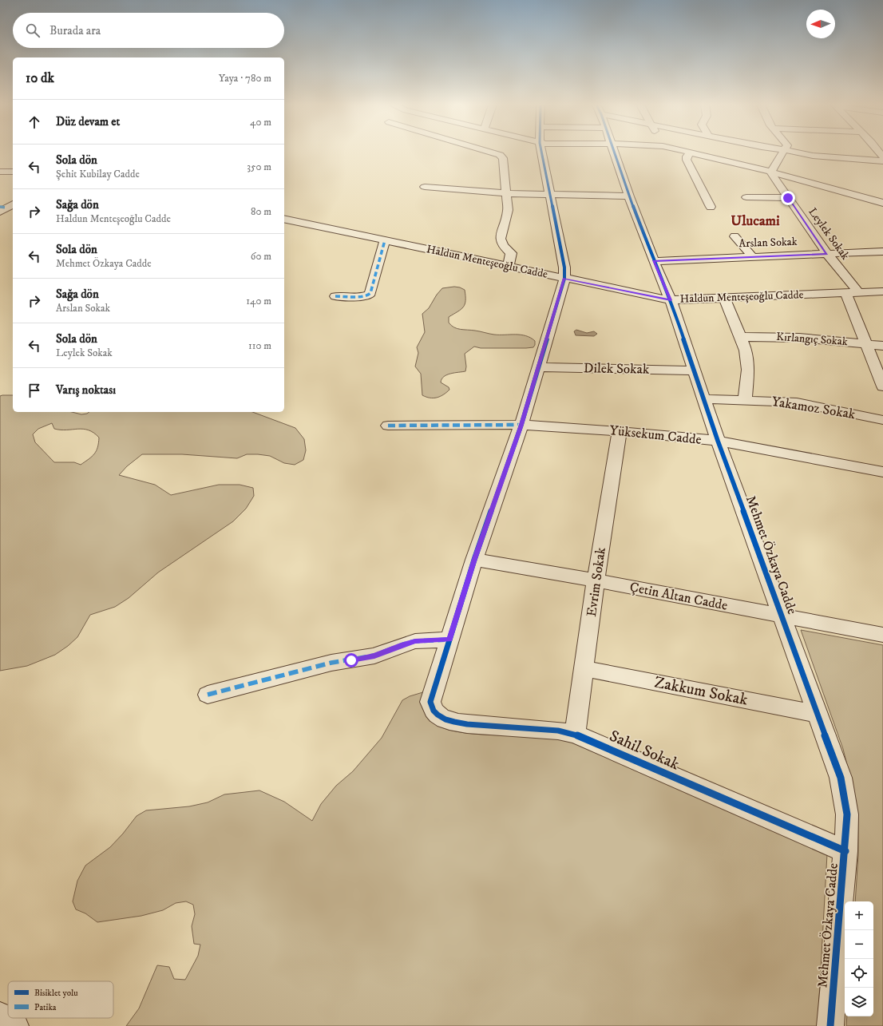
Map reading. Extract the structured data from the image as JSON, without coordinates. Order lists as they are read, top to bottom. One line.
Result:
{"streets":{"street":["Leylek Sokak","Arslan Sokak","Haldun Menteşeoğlu Cadde","Kırlangıç Sokak","Dilek Sokak","Yakamoz Sokak","Yüksekum Cadde","Mehmet Özkaya Cadde","Evrim Sokak","Çetin Altan Cadde","Zakkum Sokak","Sahil Sokak"]},"crossings":[["Leylek Sokak","Arslan Sokak"],["Leylek Sokak","Haldun Menteşeoğlu Cadde"],["Arslan Sokak","Mehmet Özkaya Cadde"],["Haldun Menteşeoğlu Cadde","Mehmet Özkaya Cadde"],["Dilek Sokak","Mehmet Özkaya Cadde"],["Yakamoz Sokak","Mehmet Özkaya Cadde"],["Yüksekum Cadde","Mehmet Özkaya Cadde"],["Yüksekum Cadde","Evrim Sokak"],["Mehmet Özkaya Cadde","Çetin Altan Cadde"],["Mehmet Özkaya Cadde","Zakkum Sokak"],["Mehmet Özkaya Cadde","Sahil Sokak"],["Evrim Sokak","Çetin Altan Cadde"],["Evrim Sokak","Zakkum Sokak"],["Evrim Sokak","Sahil Sokak"]],"districts":["Ulucami"],"legend":["Bisiklet yolu","Patika"],"north":"left","page":{"search":"Burada ara","heading":["10 dk","Yaya · 780 m"],"list":[["Düz devam et","40 m"],["Sola dön","Şehit Kubilay Cadde","350 m"],["Sağa dön","Haldun Menteşeoğlu Cadde","80 m"],["Sola dön","Mehmet Özkaya Cadde","60 m"],["Sağa dön","Arslan Sokak","140 m"],["Sola dön","Leylek Sokak","110 m"],"Varış noktası"],"map_buttons":["+","−"]}}
